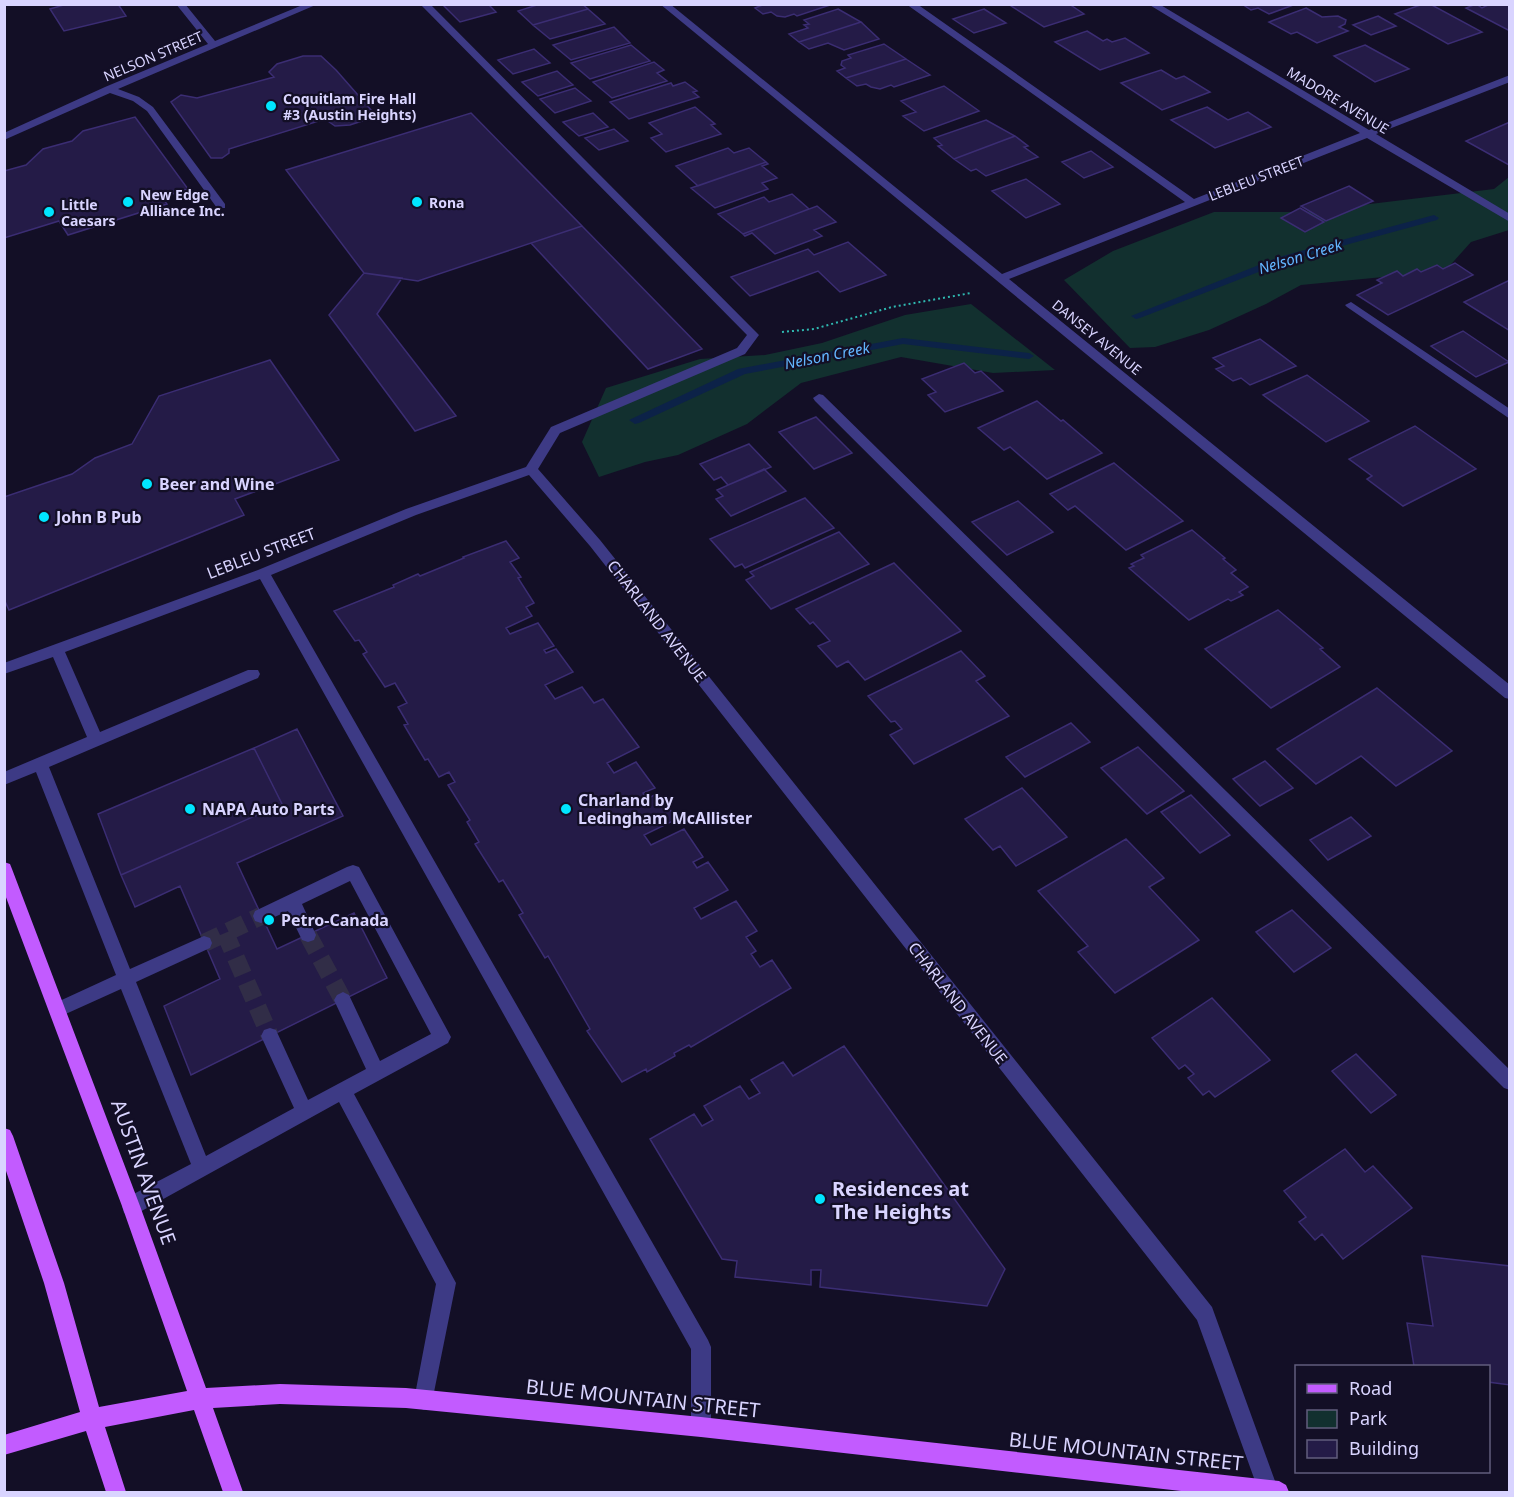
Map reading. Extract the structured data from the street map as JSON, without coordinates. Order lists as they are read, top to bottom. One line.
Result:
{"streets":{"main road":["AUSTIN AVENUE","BLUE MOUNTAIN STREET"],"street":["NELSON STREET","MADORE AVENUE","LEBLEU STREET","DANSEY AVENUE","CHARLAND AVENUE"]},"crossings":[["MADORE AVENUE","LEBLEU STREET"],["LEBLEU STREET","DANSEY AVENUE"],["LEBLEU STREET","CHARLAND AVENUE"],["CHARLAND AVENUE","BLUE MOUNTAIN STREET"],["AUSTIN AVENUE","BLUE MOUNTAIN STREET"]],"water":["Nelson Creek"],"places":["Coquitlam Fire Hall #3 (Austin Heights)","New Edge Alliance Inc.","Rona","Little Caesars","Beer and Wine","John B Pub","NAPA Auto Parts","Charland by Ledingham McAllister","Petro-Canada","Residences at The Heights"],"legend":["Road","Park","Building"]}
